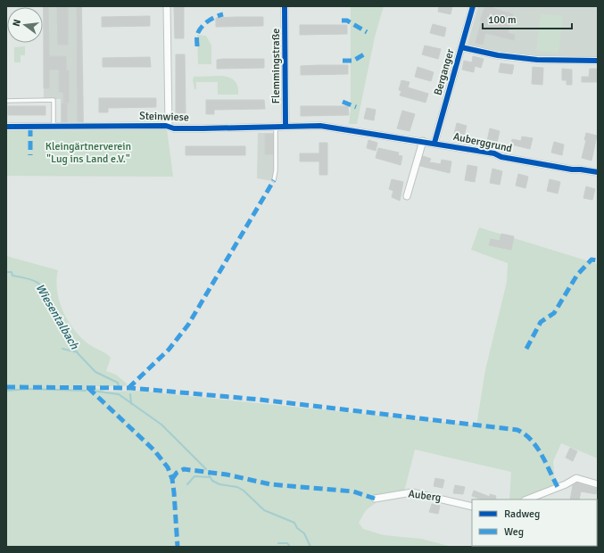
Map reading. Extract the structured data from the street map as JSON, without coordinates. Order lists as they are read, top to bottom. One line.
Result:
{"streets":{"street":["Flemmingstraße","Berganger","Steinwiese","Auberggrund","Auberg"]},"crossings":[["Flemmingstraße","Steinwiese"],["Berganger","Auberggrund"],["Steinwiese","Auberggrund"]],"water":["Wiesentalbach"],"parks":["Kleingärtnerverein \"Lug ins Land e.V.\""],"legend":["Radweg","Weg"],"scale_bar":"100 m","north":"left"}
